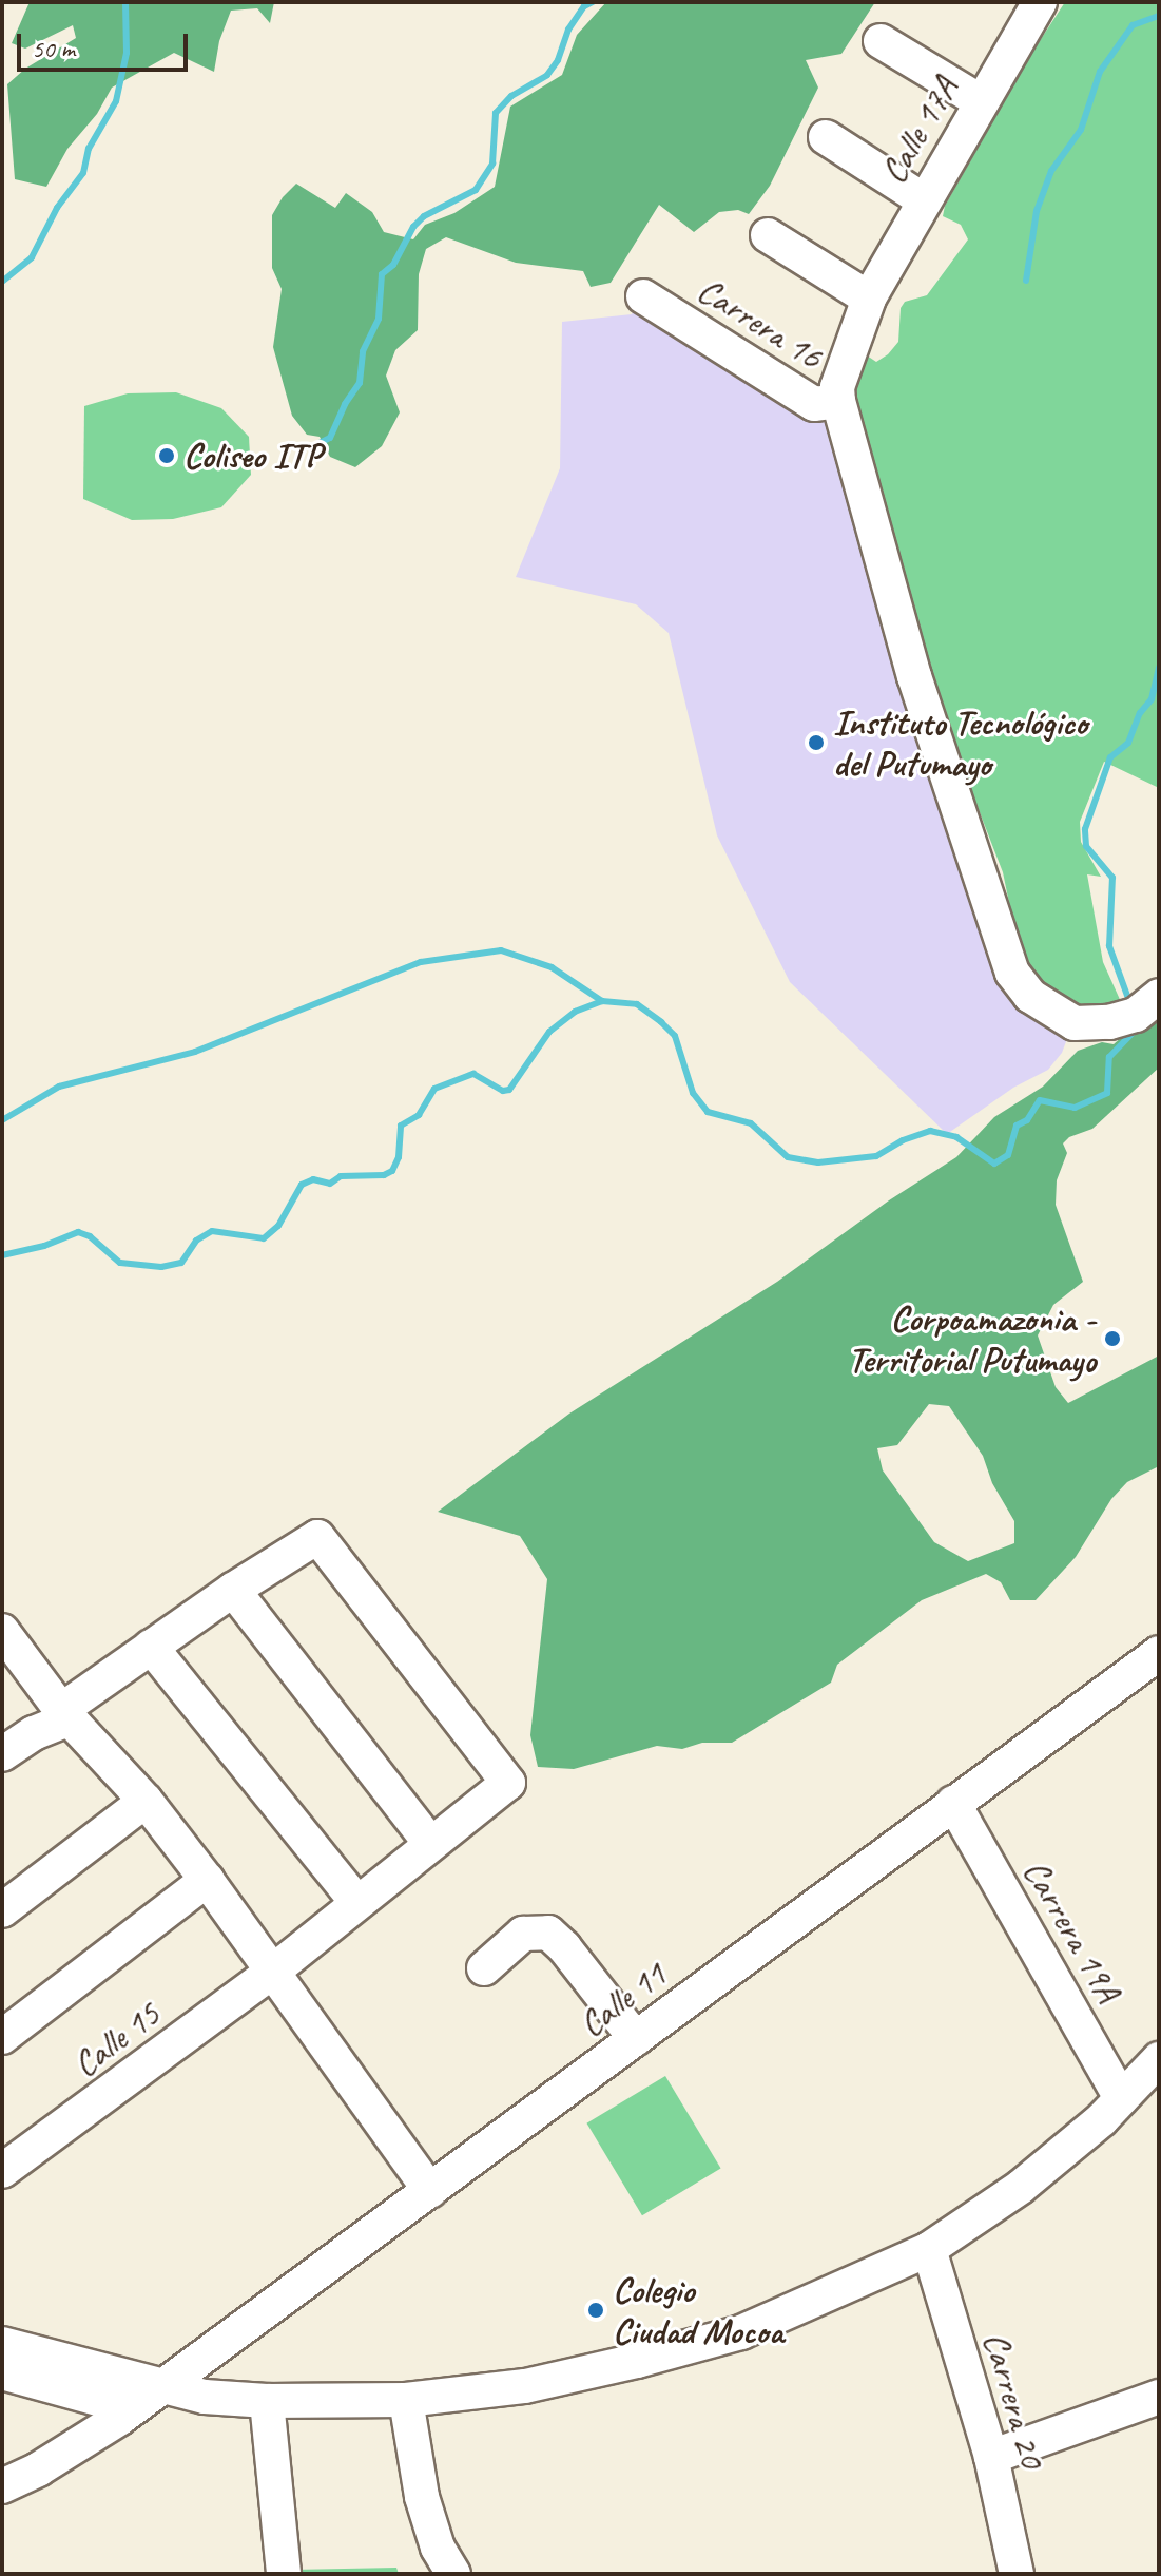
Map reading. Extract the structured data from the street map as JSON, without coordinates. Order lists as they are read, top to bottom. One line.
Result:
{"streets":{"street":["Calle 17A","Carrera 16","Carrera 19A","Calle 11","Calle 15","Carrera 20"]},"crossings":[["Calle 17A","Carrera 16"],["Carrera 19A","Calle 11"]],"places":["Coliseo ITP","Instituto Tecnológico del Putumayo","Corpoamazonia - Territorial Putumayo","Colegio Ciudad Mocoa"],"scale_bar":"50 m"}
